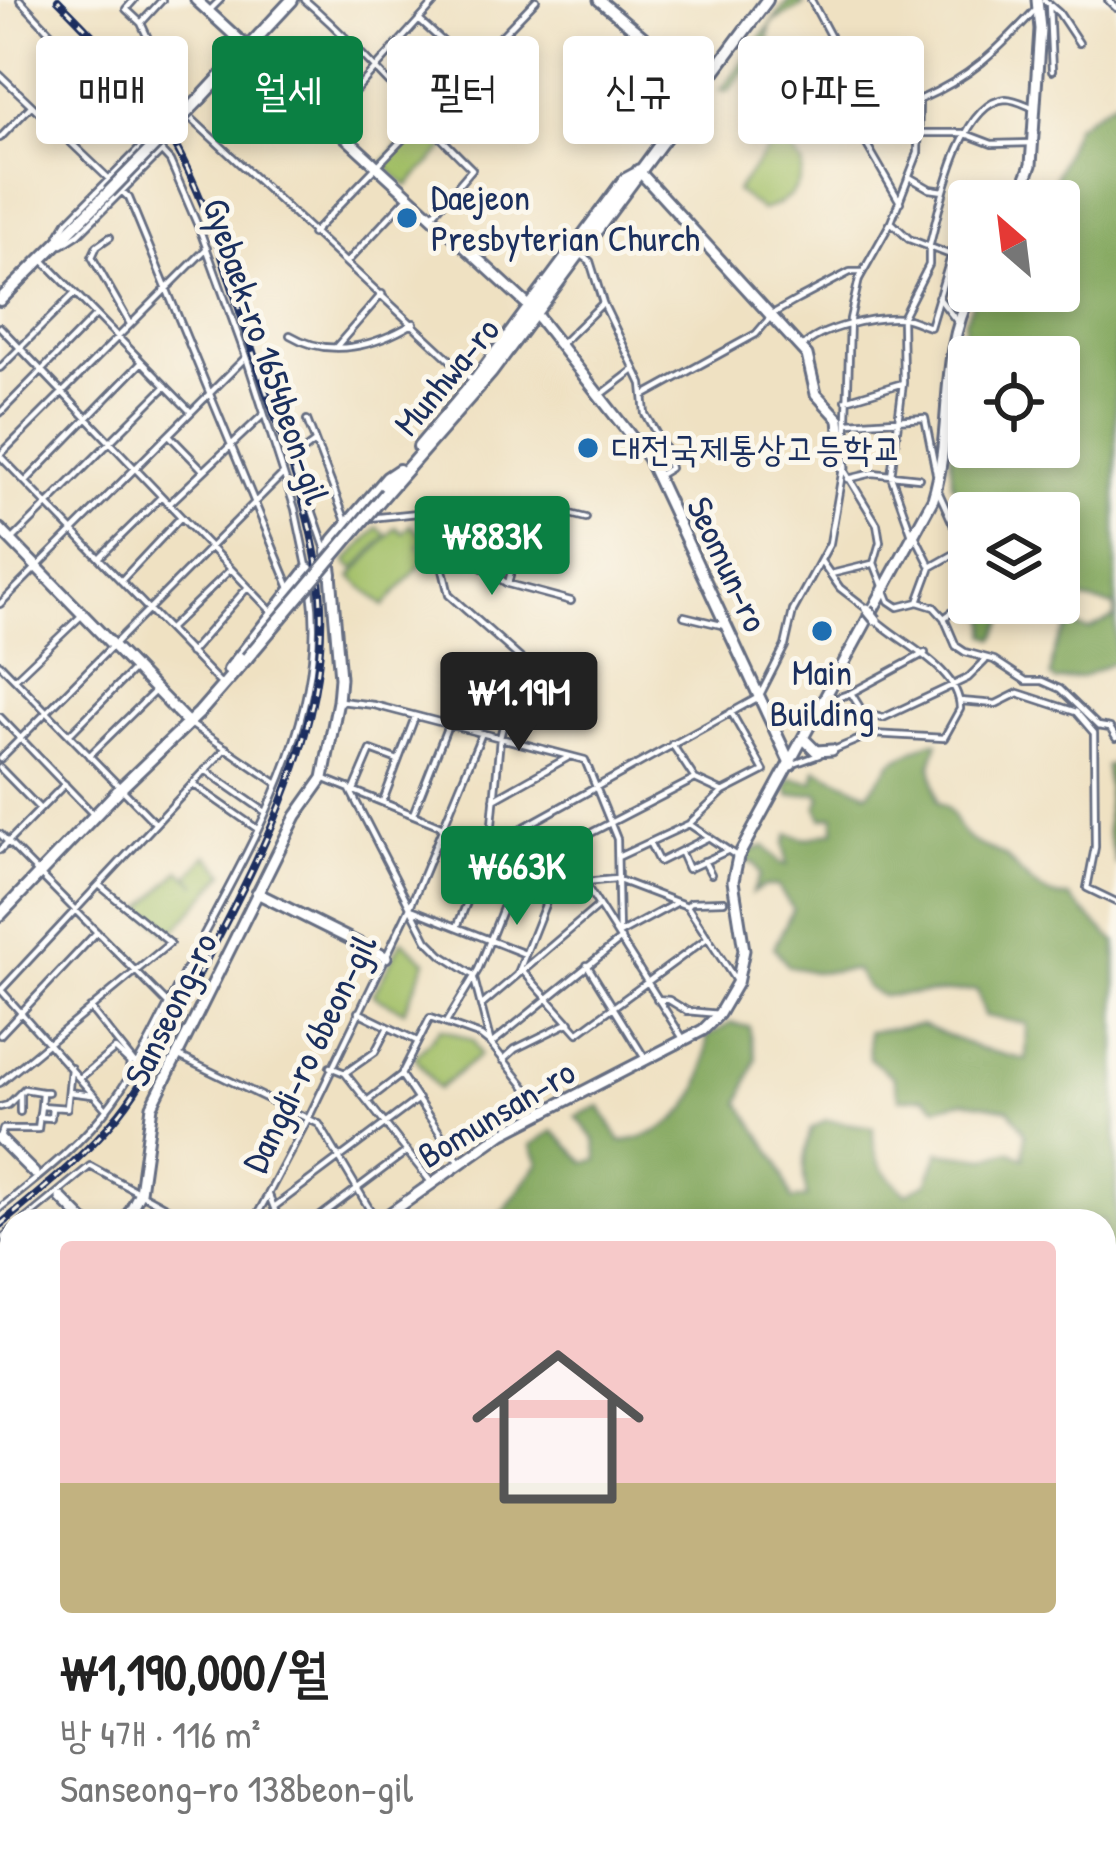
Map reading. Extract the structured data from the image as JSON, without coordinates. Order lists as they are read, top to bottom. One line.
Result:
{"streets":{"main road":["Munhwa-ro","Seomun-ro","Sanseong-ro","Bomunsan-ro"],"street":["Gyebaek-ro 1654beon-gil","Dangdi-ro 6beon-gil"]},"crossings":[["Munhwa-ro","Seomun-ro"]],"places":["Daejeon Presbyterian Church","대전국제통상고등학교","Main Building"],"north":"top left","page":{"chip":["매매","월세","필터","신규","아파트"],"price":["₩883K","₩1.19M","₩663K"],"list":[{"name":"₩1,190,000/월","note":"방 4개 · 116 m² · Sanseong-ro 138beon-gil"}]}}
